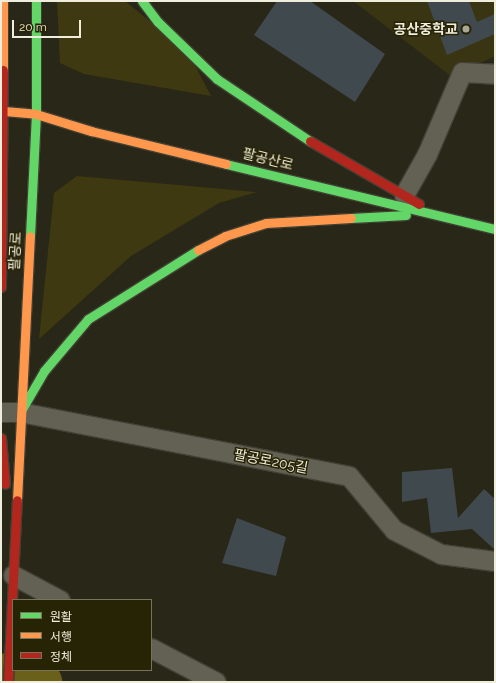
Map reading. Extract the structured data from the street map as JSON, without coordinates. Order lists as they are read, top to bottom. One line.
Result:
{"streets":{"main road":["팔공산로","팔공로"],"street":["팔공로205길"]},"crossings":[["팔공산로","팔공로"],["팔공로","팔공로205길"]],"places":["공산중학교"],"legend":["원활","서행","정체"],"scale_bar":"20 m"}
